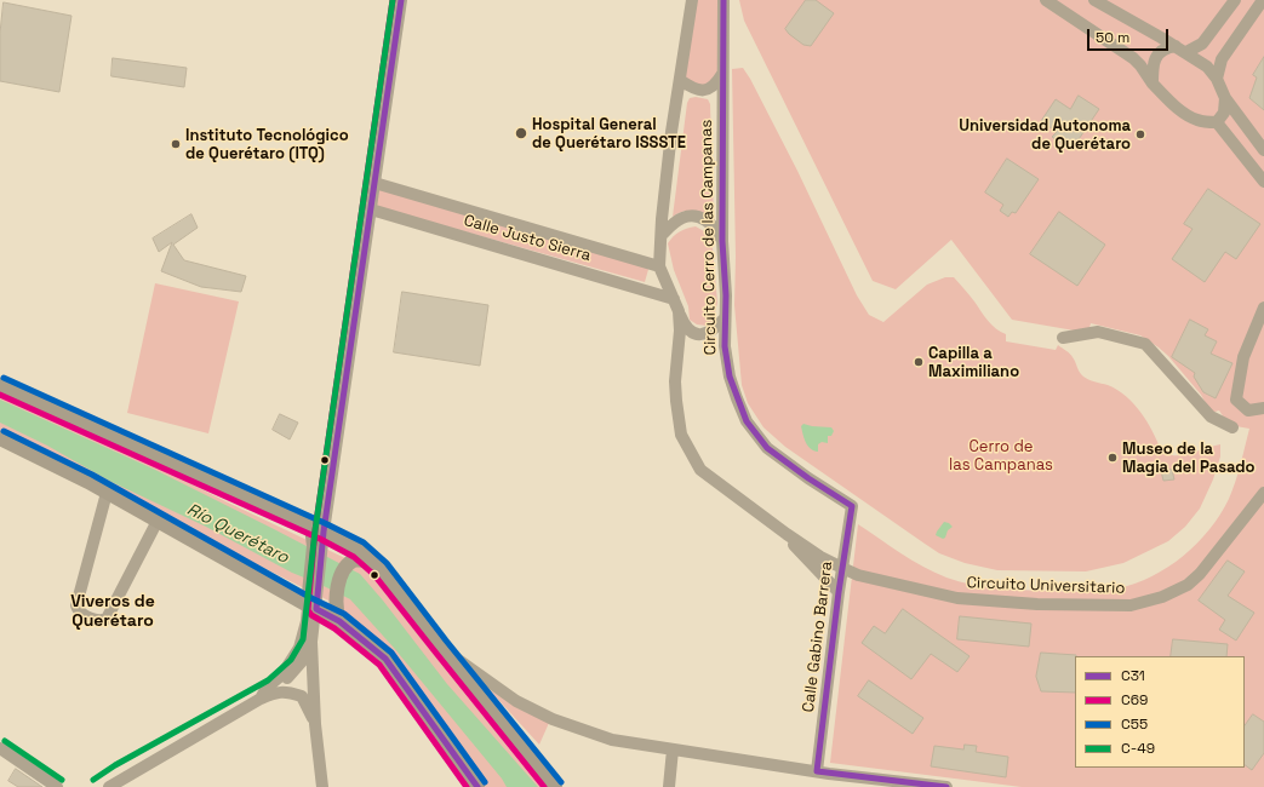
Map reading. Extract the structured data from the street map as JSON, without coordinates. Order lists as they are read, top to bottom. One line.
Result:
{"streets":{"street":["Circuito Cerro de las Campanas","Calle Justo Sierra","Circuito Universitario","Calle Gabino Barrera"]},"crossings":[["Circuito Cerro de las Campanas","Calle Justo Sierra"],["Circuito Cerro de las Campanas","Circuito Universitario"],["Circuito Cerro de las Campanas","Calle Gabino Barrera"],["Circuito Universitario","Calle Gabino Barrera"]],"districts":["Viveros de Querétaro"],"water":["Río Querétaro"],"parks":["Cerro de las Campanas"],"places":["Hospital General de Querétaro ISSSTE","Universidad Autonoma de Querétaro","Instituto Tecnológico de Querétaro (ITQ)","Capilla a Maximiliano","Museo de la Magia del Pasado"],"lines":["transit line C31","transit line C69","transit line C-49","transit line C55"],"legend":["C31","C69","C55","C-49"],"scale_bar":"50 m"}
